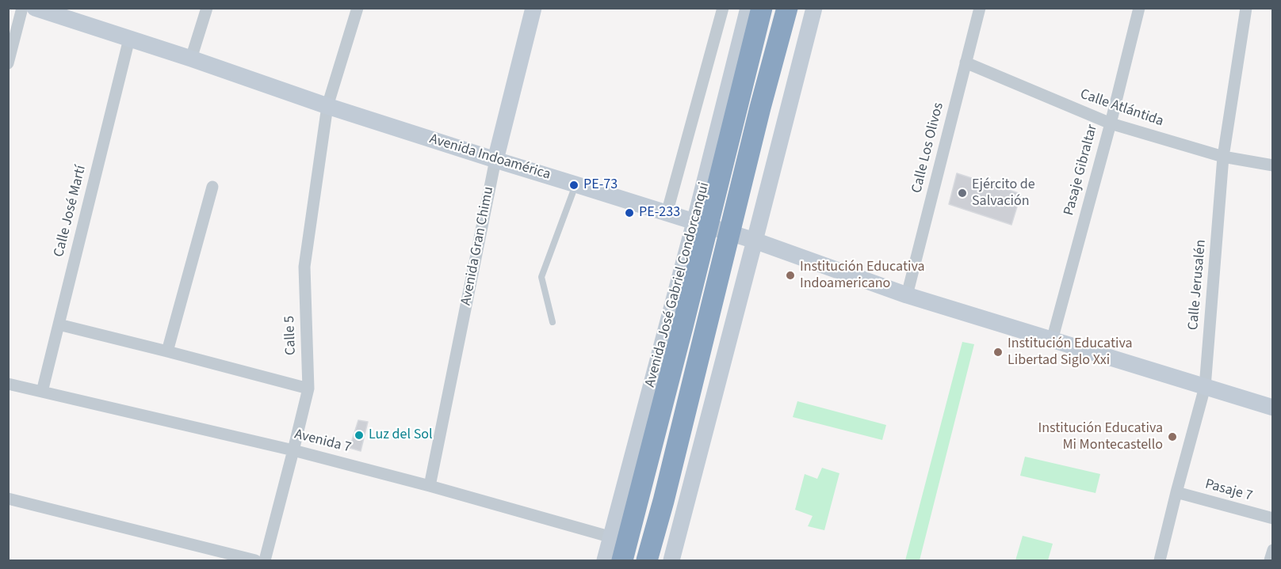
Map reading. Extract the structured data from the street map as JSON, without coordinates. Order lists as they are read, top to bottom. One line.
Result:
{"streets":{"highway":["Avenida José Gabriel Condorcanqui"],"street":["Calle Atlántida","Calle Los Olivos","Avenida Indoamérica","Pasaje Gibraltar","Calle José Martí","Avenida Gran Chimu","Calle Jerusalén","Calle 5","Avenida 7","Pasaje 7"]},"crossings":[["Calle Atlántida","Calle Los Olivos"],["Calle Atlántida","Pasaje Gibraltar"],["Calle Atlántida","Calle Jerusalén"],["Calle Los Olivos","Avenida Indoamérica"],["Avenida Indoamérica","Pasaje Gibraltar"],["Avenida Indoamérica","Calle José Martí"],["Avenida Indoamérica","Avenida Gran Chimu"],["Avenida Indoamérica","Avenida José Gabriel Condorcanqui"],["Avenida Indoamérica","Calle Jerusalén"],["Avenida Indoamérica","Calle 5"],["Calle José Martí","Avenida 7"],["Avenida Gran Chimu","Avenida 7"],["Avenida José Gabriel Condorcanqui","Avenida 7"],["Calle Jerusalén","Pasaje 7"],["Calle 5","Avenida 7"]],"places":["PE-73","Ejército de Salvación","PE-233","Institución Educativa Indoamericano","Institución Educativa Libertad Siglo Xxi","Luz del Sol","Institución Educativa Mi Montecastello"]}
